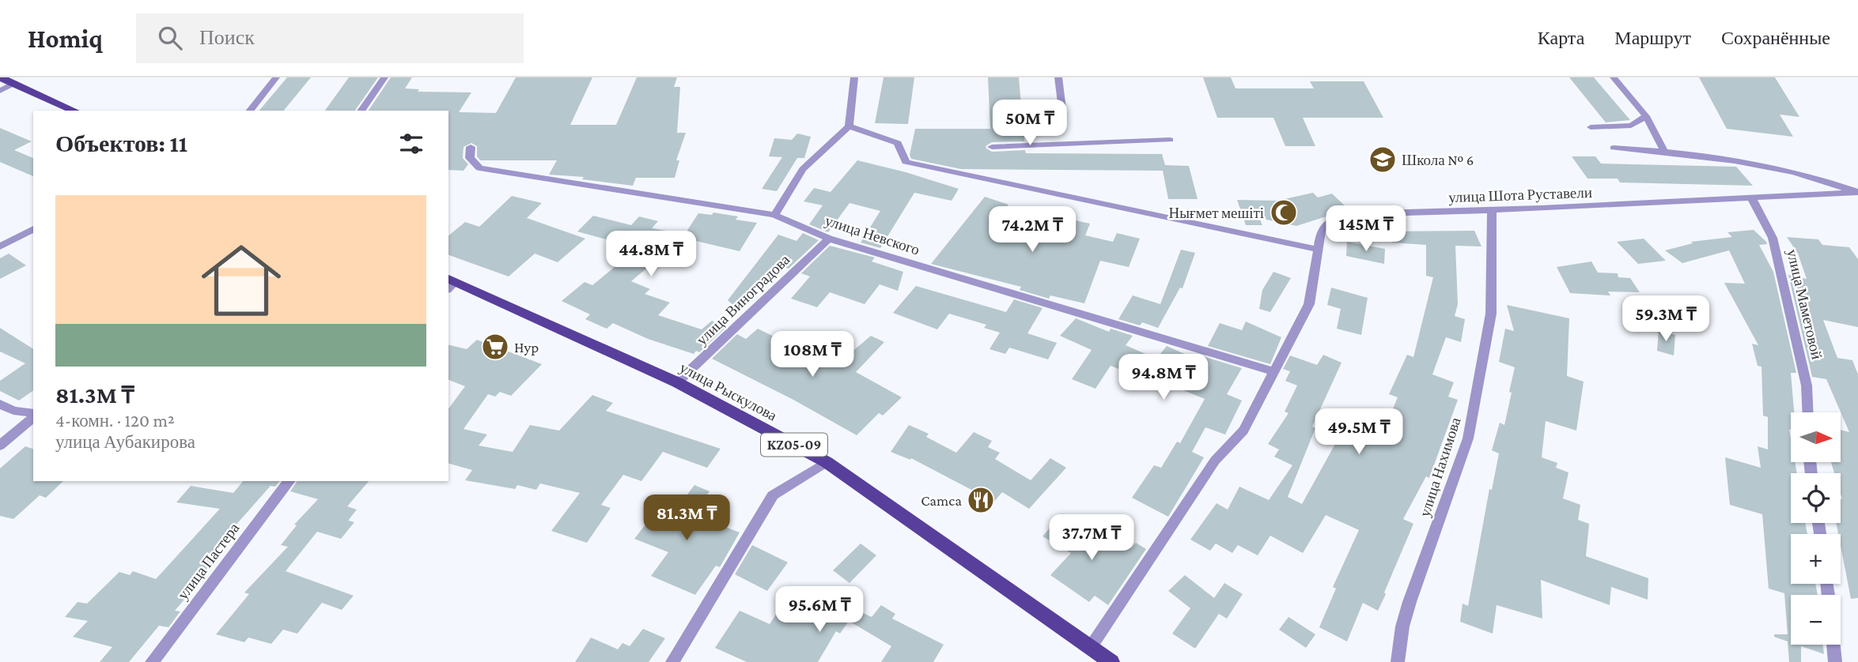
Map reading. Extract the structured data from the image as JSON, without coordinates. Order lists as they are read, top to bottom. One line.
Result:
{"streets":{"main road":["улица Рыскулова","KZ05-09"],"street":["улица Шота Руставели","улица Невского","улица Виноградова","улица Маметовой","улица Нахимова","улица Пастера"]},"crossings":[["улица Шота Руставели","улица Маметовой"],["улица Шота Руставели","улица Нахимова"],["улица Невского","улица Виноградова"],["улица Виноградова","улица Рыскулова"]],"places":{"school or university":["Школа № 6"],"mosque":["Нығмет мешіті"],"supermarket":["Hyp"],"restaurant":["Camca"]},"north":"right","page":{"header":"Homiq","search":"Поиск","nav":["Карта","Маршрут","Сохранённые"],"price":["50M ₸","145M ₸","74.2M ₸","44.8M ₸","59.3M ₸","108M ₸","94.8M ₸","49.5M ₸","81.3M ₸","37.7M ₸","95.6M ₸"],"heading":"Объектов: 11","list":[{"name":"81.3M ₸","note":"4-комн. · 120 m² · улица Аубакирова"}],"map_buttons":["+","−"]}}
